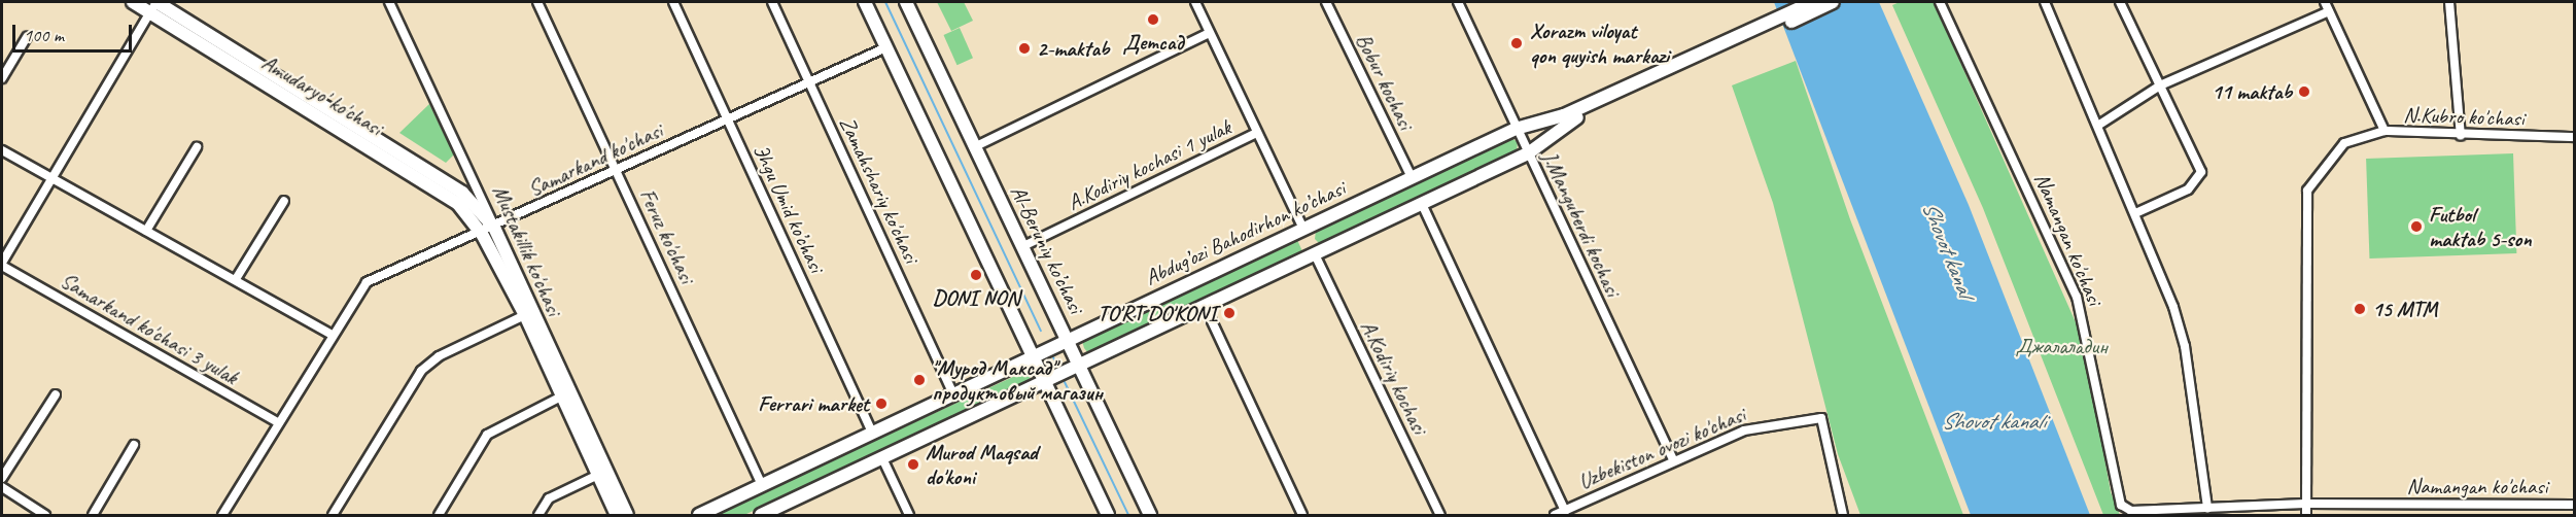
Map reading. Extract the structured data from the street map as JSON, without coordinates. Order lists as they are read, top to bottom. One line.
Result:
{"streets":{"main road":["Amudaryo' ko'chasi","Abdug’ozi Bahodirhon ko’chasi","Al-Beruniy ko’chasi","Mustakillik ko'chasi"],"street":["Bobur kochasi","N.Kubro ko'chasi","Samarkand ko'chasi","A.Kodiriy kochasi 1 yulak","Zamahshariy ko'chasi","Эhgu Umid ko’chasi","J.Manguberdi kochasi","Feruz ko'chasi","Namangan ko'chasi","Samarkand ko'chasi 3 yulak","A.Kodiriy kochasi","Uzbekiston ovozi ko'chasi"]},"crossings":[["Bobur kochasi","Abdug’ozi Bahodirhon ko’chasi"],["Amudaryo' ko'chasi","Samarkand ko'chasi"],["Amudaryo' ko'chasi","Mustakillik ko'chasi"],["Samarkand ko'chasi","Zamahshariy ko'chasi"],["Samarkand ko'chasi","Эhgu Umid ko’chasi"],["Samarkand ko'chasi","Feruz ko'chasi"],["Samarkand ko'chasi","Mustakillik ko'chasi"],["Samarkand ko'chasi","Samarkand ko'chasi 3 yulak"],["A.Kodiriy kochasi 1 yulak","Al-Beruniy ko’chasi"],["Zamahshariy ko'chasi","Abdug’ozi Bahodirhon ko’chasi"],["Эhgu Umid ko’chasi","Abdug’ozi Bahodirhon ko’chasi"],["J.Manguberdi kochasi","Abdug’ozi Bahodirhon ko’chasi"],["J.Manguberdi kochasi","Uzbekiston ovozi ko'chasi"],["Abdug’ozi Bahodirhon ko’chasi","Feruz ko'chasi"],["Abdug’ozi Bahodirhon ko’chasi","Al-Beruniy ko’chasi"],["Abdug’ozi Bahodirhon ko’chasi","A.Kodiriy kochasi"]],"water":["Shovot kanal","Shovot kanali"],"parks":["Джалаладин"],"places":["Детсад","Xorazm viloyat qon quyish markazi","2-maktab","11 maktab","Futbol maktab 5-son","DONI NON","15 MTM","TO'RT DO'KONI","\"Мурод Максад\" продуктовый магазин","Ferrari market","Murod Maqsad do'koni"],"scale_bar":"100 m"}
